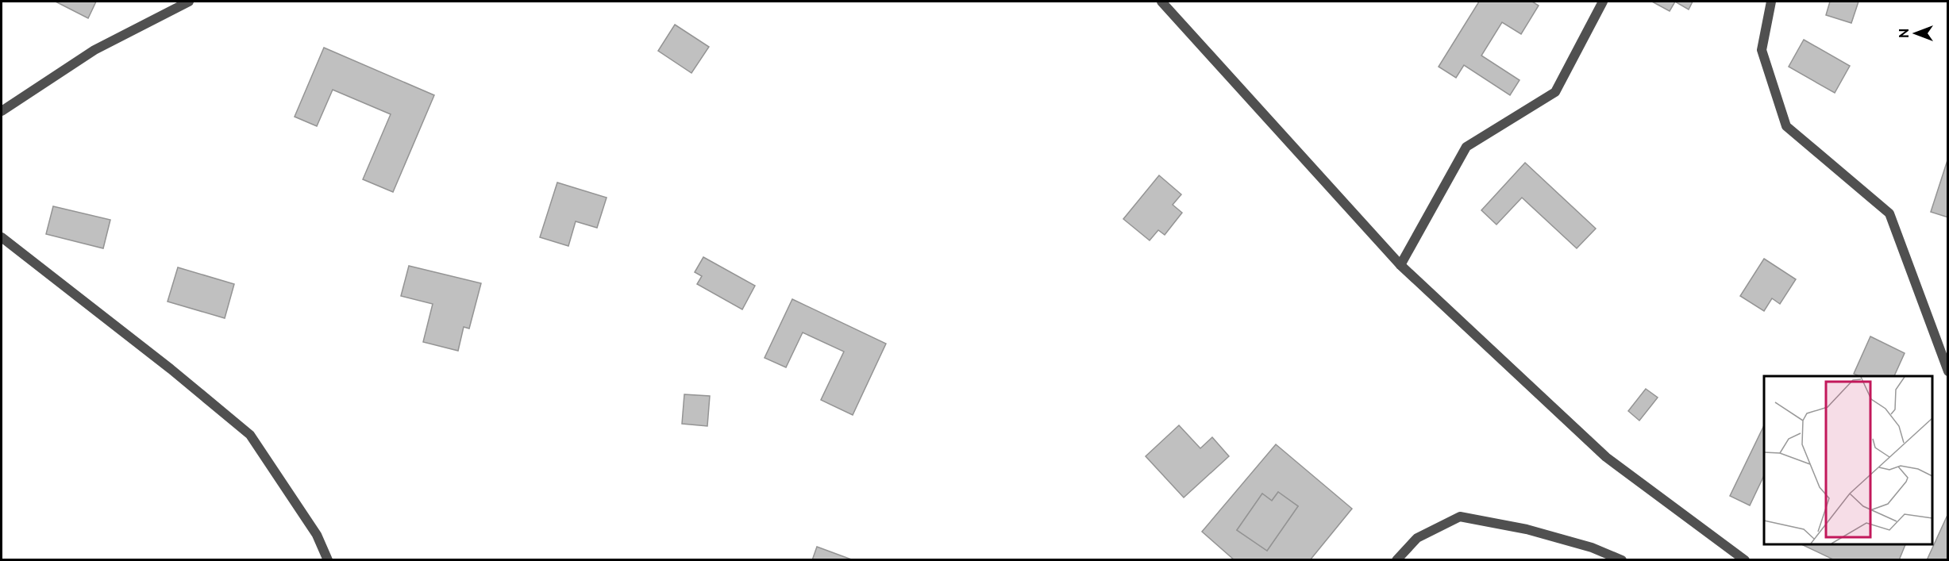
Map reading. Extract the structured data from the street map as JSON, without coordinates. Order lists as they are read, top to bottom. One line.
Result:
{"north":"left"}
